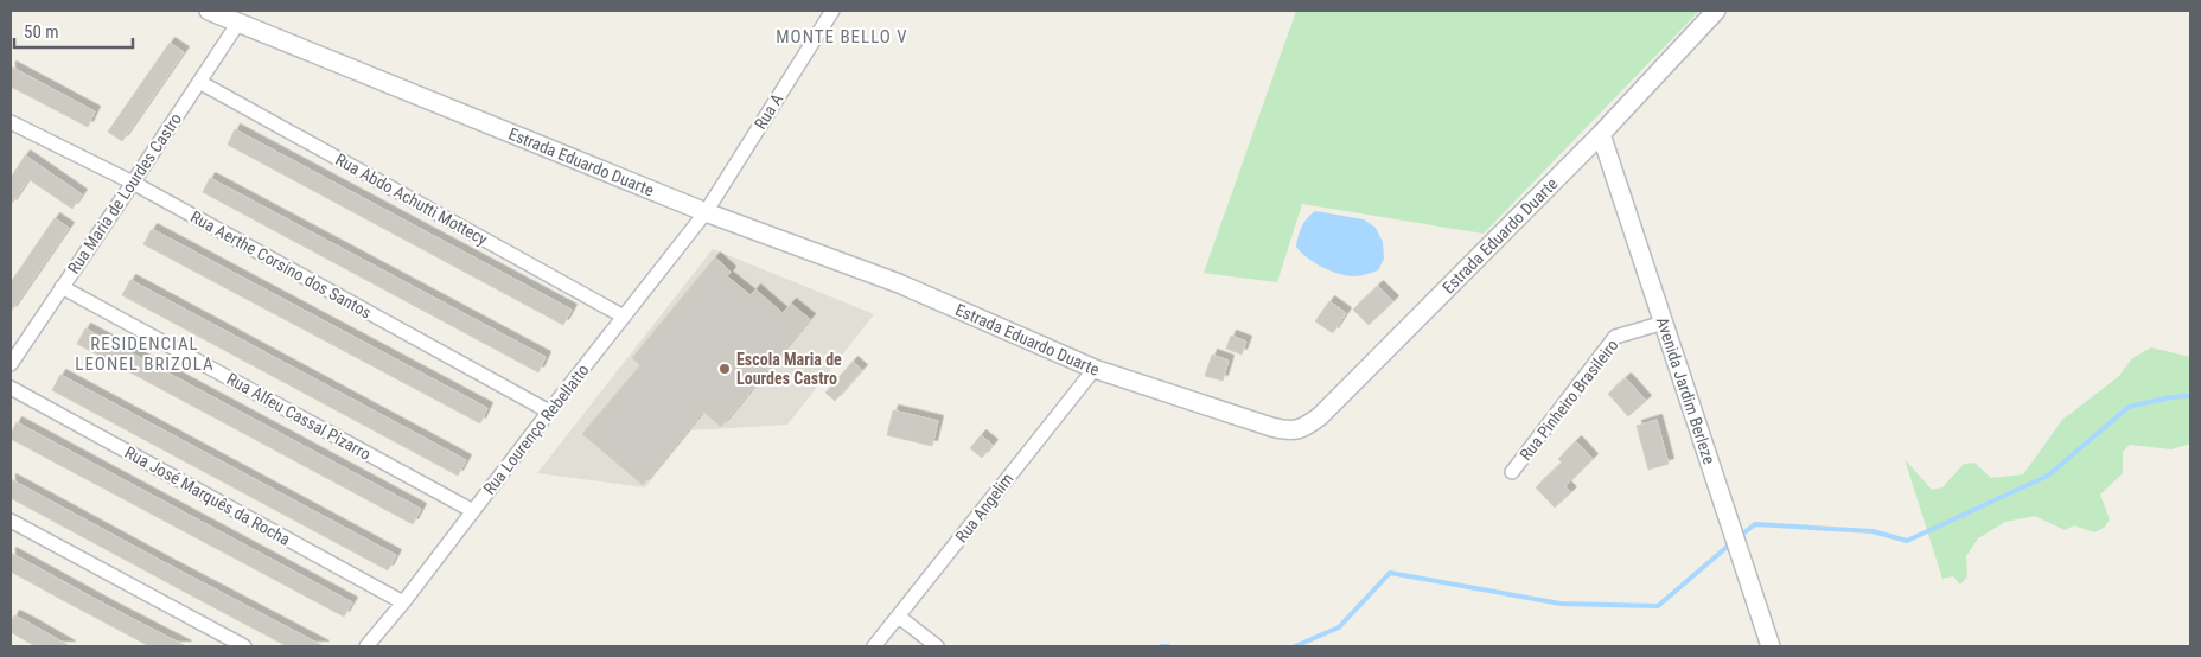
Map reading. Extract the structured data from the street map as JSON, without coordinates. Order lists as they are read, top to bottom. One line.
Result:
{"streets":{"street":["Rua A","Estrada Eduardo Duarte","Rua Maria de Lourdes Castro","Rua Abdo Achutti Mottecy","Rua Aerthe Corsino dos Santos","Avenida Jardim Berleze","Rua Pinheiro Brasileiro","Rua Alfeu Cassal Pizarro","Rua Lourenço Rebellatto","Rua José Marquês da Rocha","Rua Angelim"]},"crossings":[["Rua A","Estrada Eduardo Duarte"],["Rua A","Rua Lourenço Rebellatto"],["Estrada Eduardo Duarte","Rua Maria de Lourdes Castro"],["Estrada Eduardo Duarte","Avenida Jardim Berleze"],["Estrada Eduardo Duarte","Rua Lourenço Rebellatto"],["Estrada Eduardo Duarte","Rua Angelim"],["Rua Maria de Lourdes Castro","Rua Abdo Achutti Mottecy"],["Rua Maria de Lourdes Castro","Rua Aerthe Corsino dos Santos"],["Rua Maria de Lourdes Castro","Rua Alfeu Cassal Pizarro"],["Rua Abdo Achutti Mottecy","Rua Lourenço Rebellatto"],["Rua Aerthe Corsino dos Santos","Rua Lourenço Rebellatto"],["Avenida Jardim Berleze","Rua Pinheiro Brasileiro"],["Rua Alfeu Cassal Pizarro","Rua Lourenço Rebellatto"],["Rua Lourenço Rebellatto","Rua José Marquês da Rocha"]],"districts":["MONTE BELLO V","RESIDENCIAL LEONEL BRIZOLA"],"places":["Escola Maria de Lourdes Castro"],"scale_bar":"50 m"}
